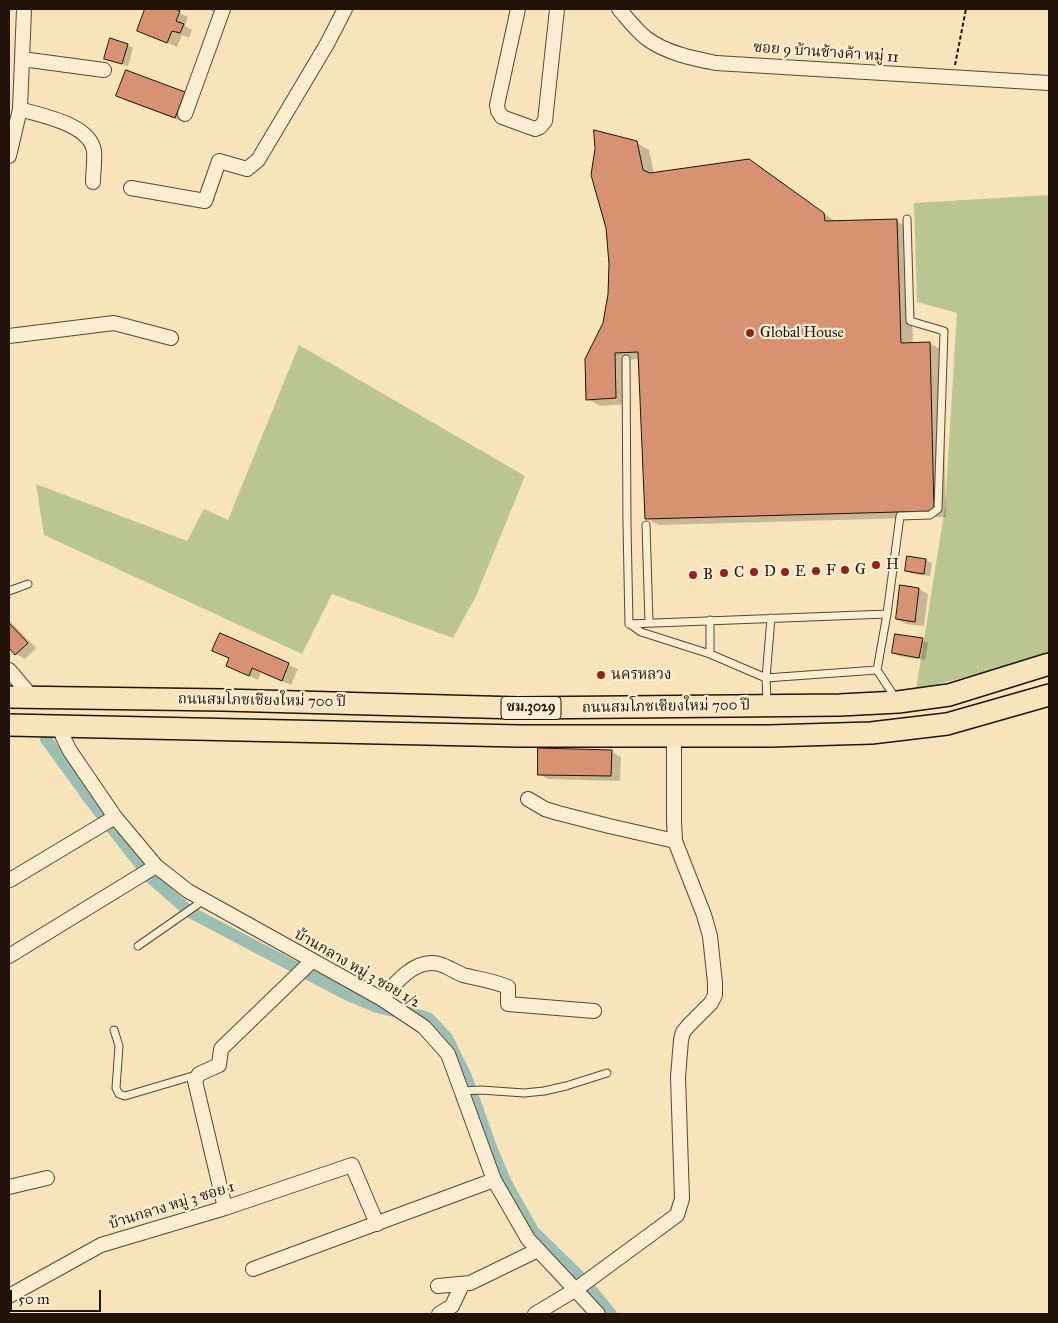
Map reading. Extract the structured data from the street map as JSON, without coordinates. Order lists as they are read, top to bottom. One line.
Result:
{"streets":{"main road":["ถนนสมโภชเชียงใหม่ 700 ปี","ชม.3029"],"street":["ซอย 9 บ้านช้างค้า หมู่ 11","บ้านกลาง หมู่ 3 ซอย 1/2","บ้านกลาง หมู่ 3 ซอย 1"]},"crossings":[["ถนนสมโภชเชียงใหม่ 700 ปี","บ้านกลาง หมู่ 3 ซอย 1/2"]],"places":["Global House","H","G","F","D","E","C","B","นครหลวง"],"scale_bar":"50 m"}
